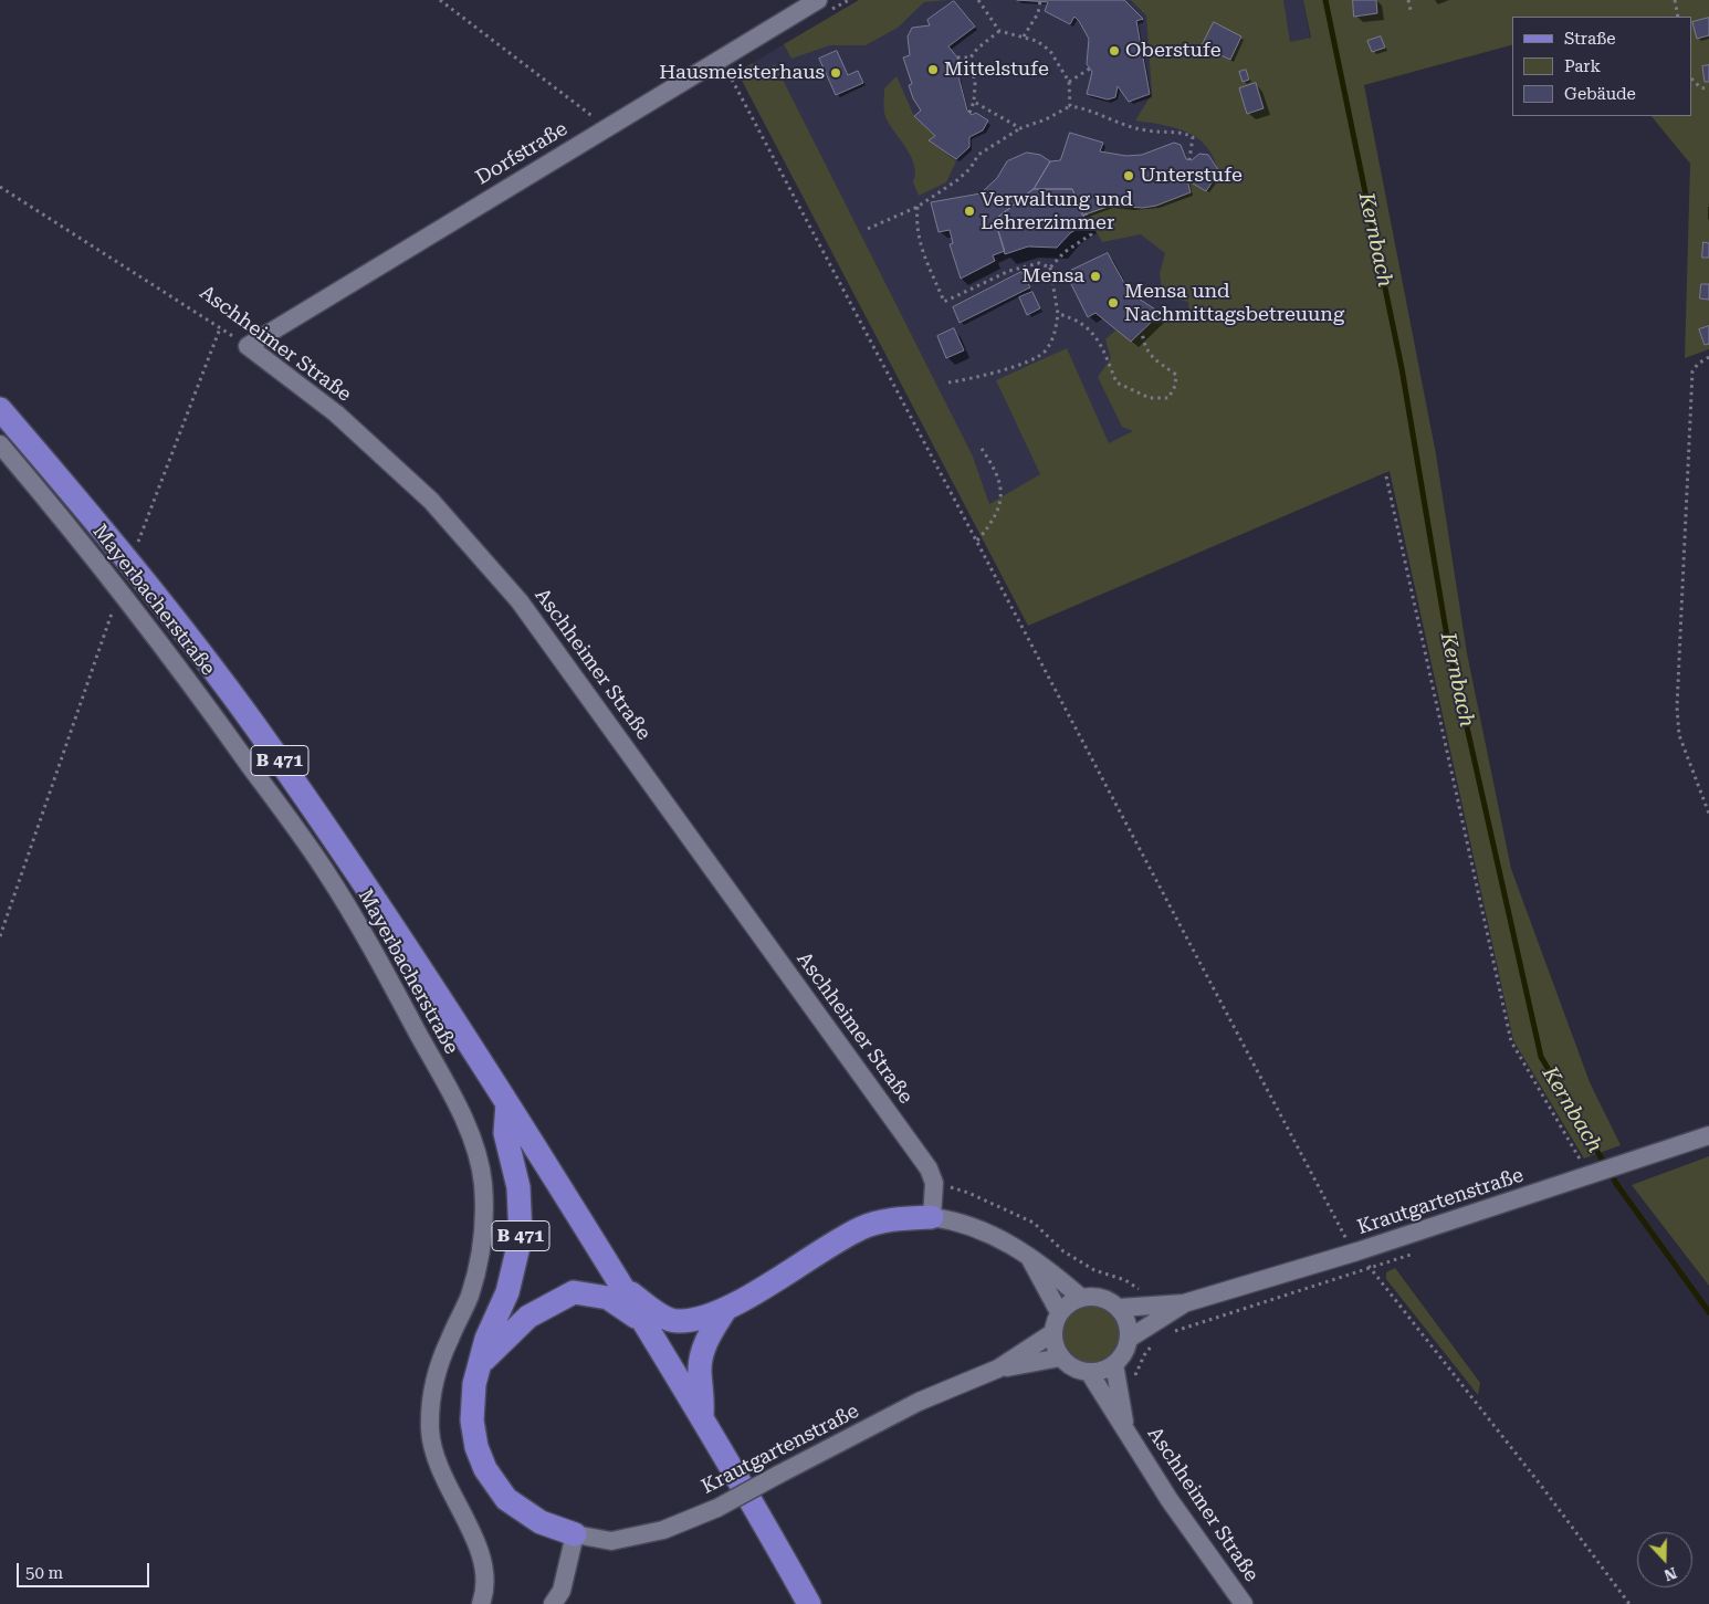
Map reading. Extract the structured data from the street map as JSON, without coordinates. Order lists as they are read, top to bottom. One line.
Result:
{"streets":{"main road":["B 471"],"street":["Dorfstraße","Aschheimer Straße","Mayerbacherstraße","Krautgartenstraße"]},"crossings":[["Dorfstraße","Aschheimer Straße"],["Aschheimer Straße","Krautgartenstraße"]],"water":["Kernbach"],"places":["Oberstufe","Mittelstufe","Hausmeisterhaus","Unterstufe","Verwaltung und Lehrerzimmer","Mensa","Mensa und Nachmittagsbetreuung"],"legend":["Straße","Park","Gebäude"],"scale_bar":"50 m","north":"bottom"}
